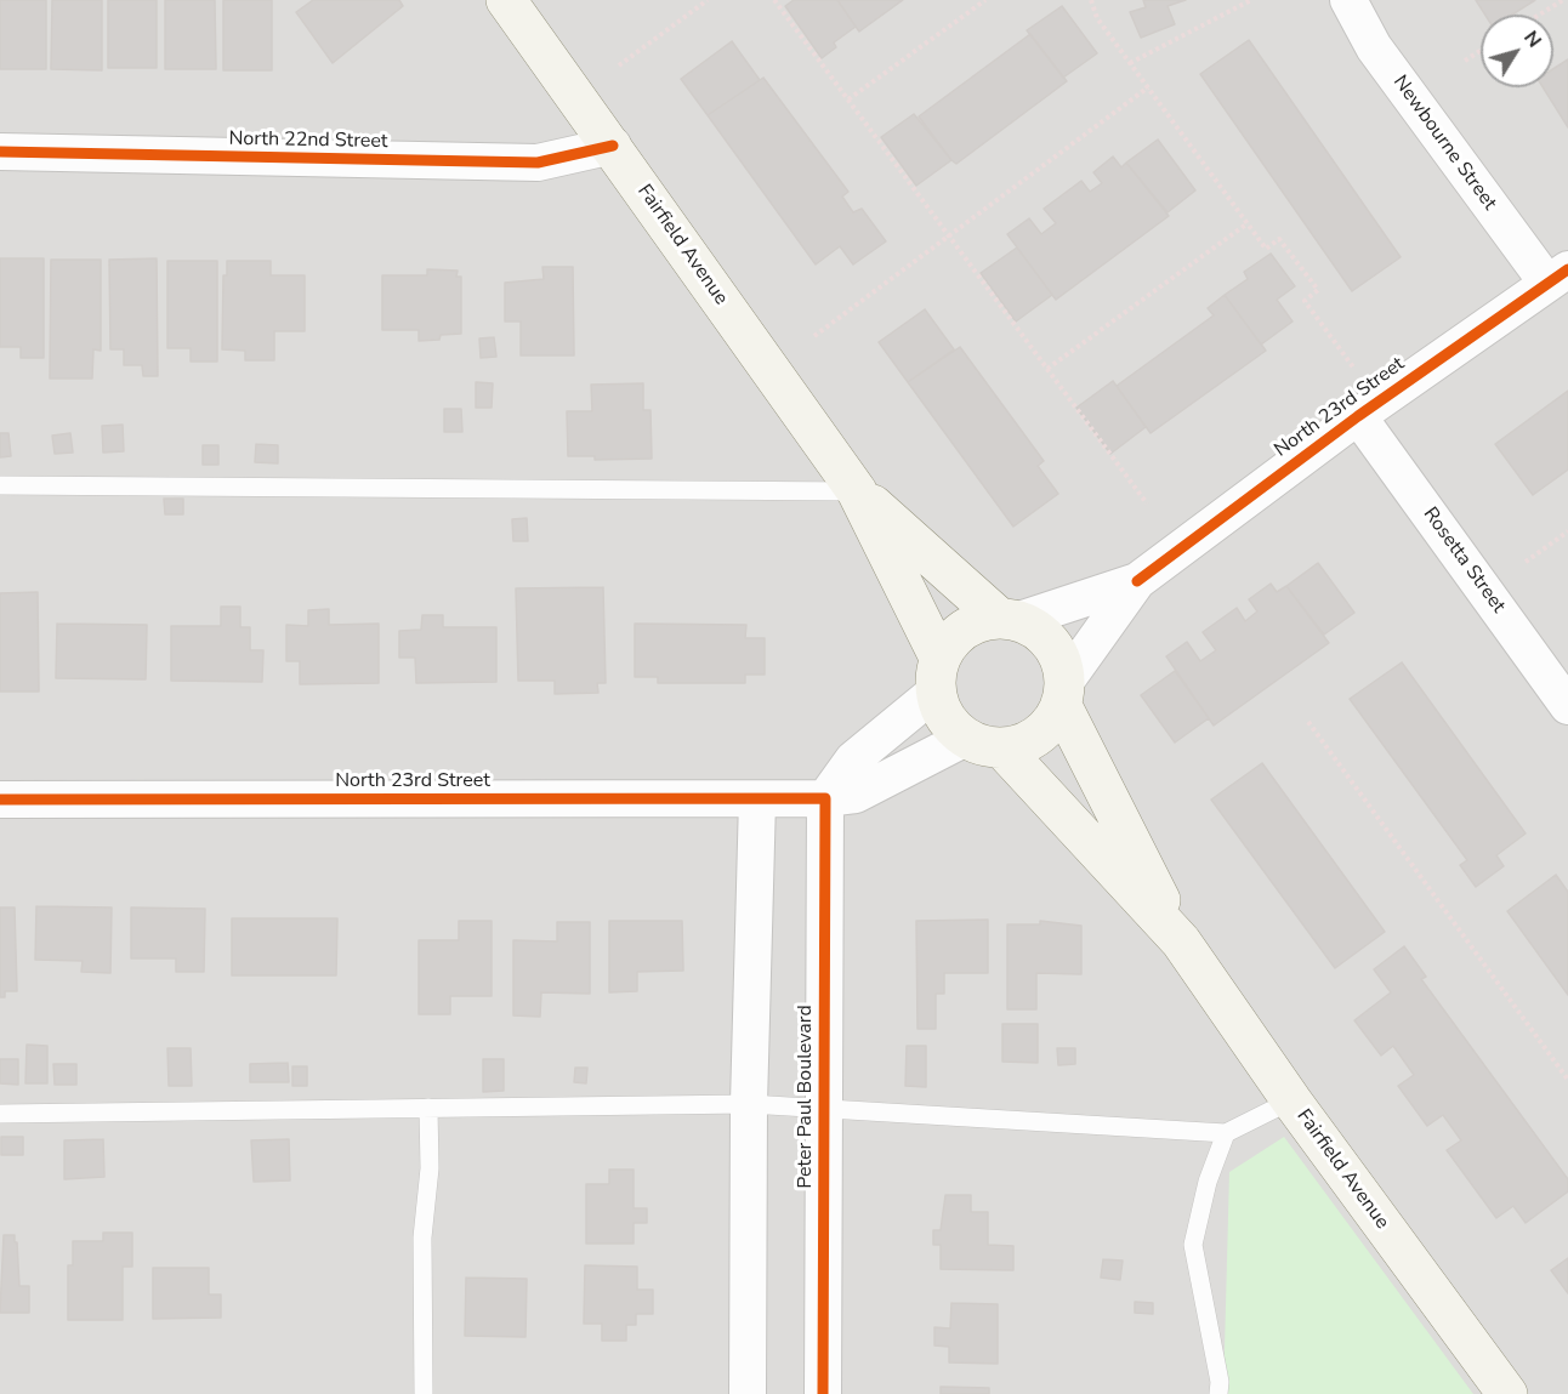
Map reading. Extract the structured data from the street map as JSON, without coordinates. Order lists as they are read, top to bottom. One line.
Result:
{"streets":{"main road":["Fairfield Avenue"],"street":["North 22nd Street","Newbourne Street","North 23rd Street","Rosetta Street","Peter Paul Boulevard"]},"crossings":[["North 22nd Street","Fairfield Avenue"],["Newbourne Street","North 23rd Street"],["Fairfield Avenue","North 23rd Street"],["North 23rd Street","Rosetta Street"],["North 23rd Street","Peter Paul Boulevard"]],"north":"top right"}
